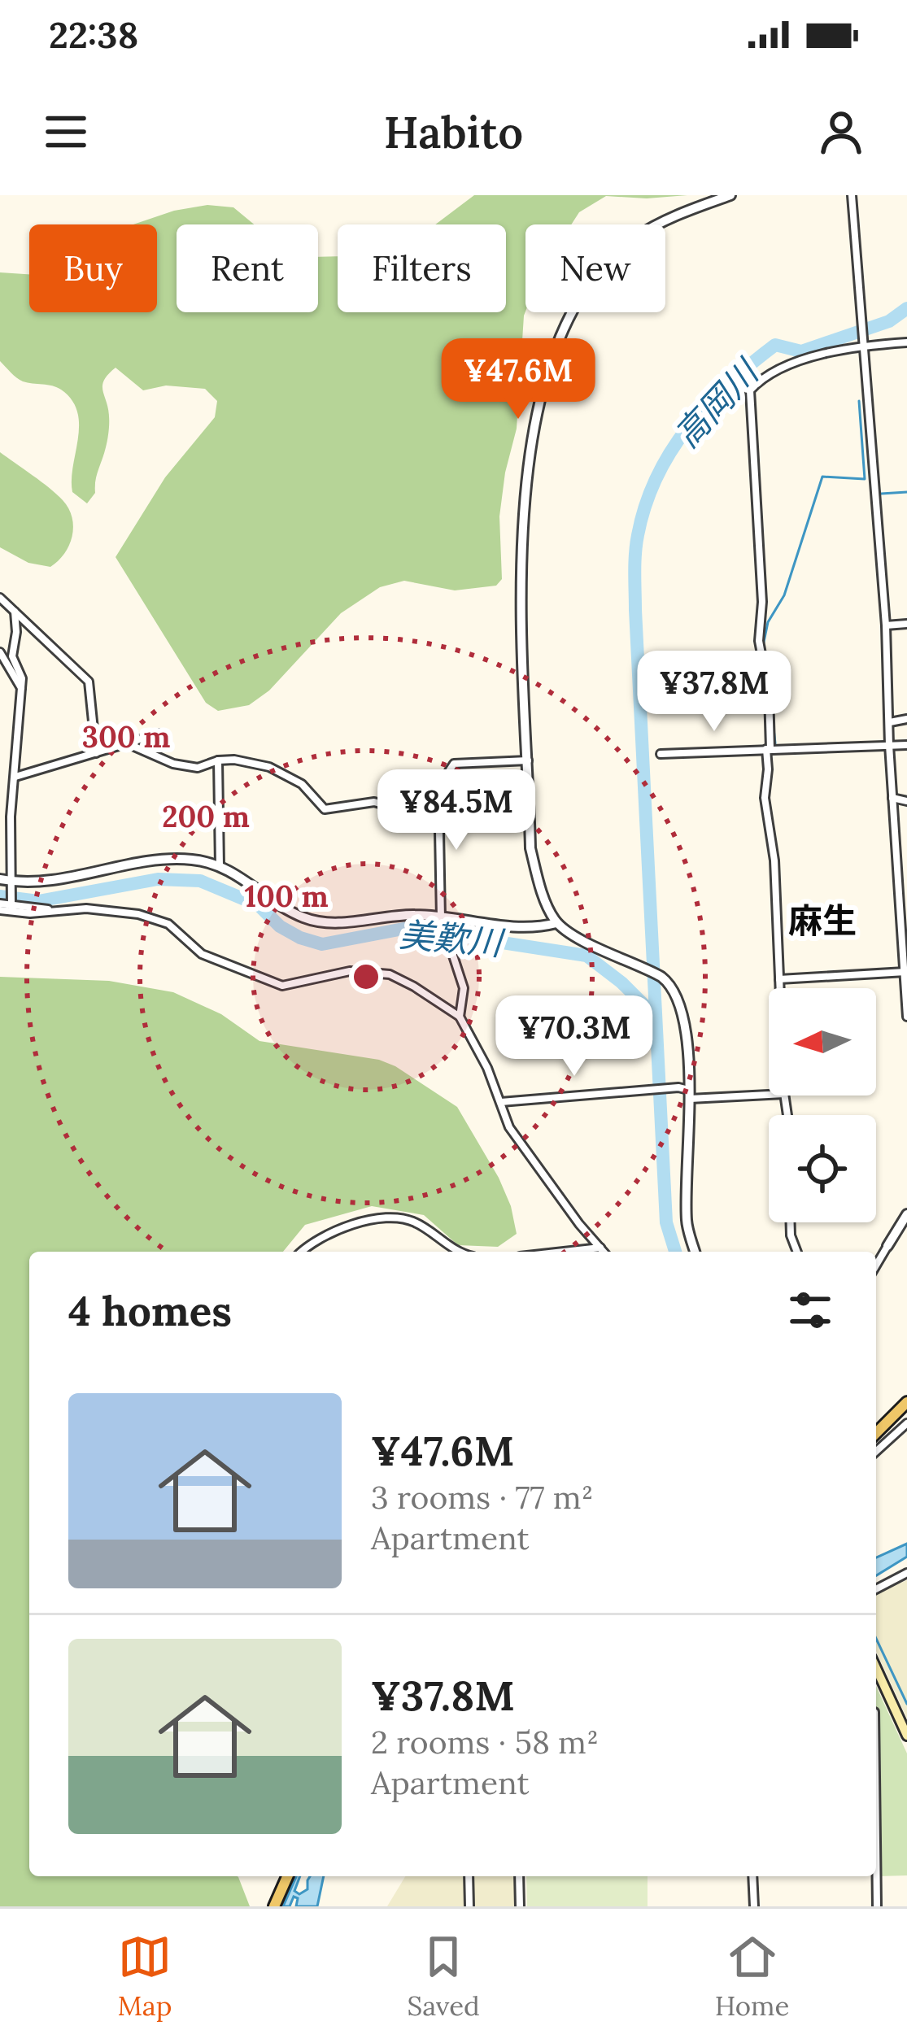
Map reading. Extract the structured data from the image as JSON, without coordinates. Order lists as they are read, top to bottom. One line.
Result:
{"districts":["麻生"],"water":["高岡川","美歎川"],"north":"left","page":{"status":"22:38","header":"Habito","chip":["Buy","Rent","Filters","New"],"price":["¥47.6M","¥37.8M","¥84.5M","¥70.3M"],"heading":"4 homes","list":[{"name":"¥47.6M","note":"3 rooms · 77 m² · Apartment"},{"name":"¥37.8M","note":"2 rooms · 58 m² · Apartment"}],"tabs":["Map","Saved","Home"]},"rings":["300 m","200 m","100 m"]}
